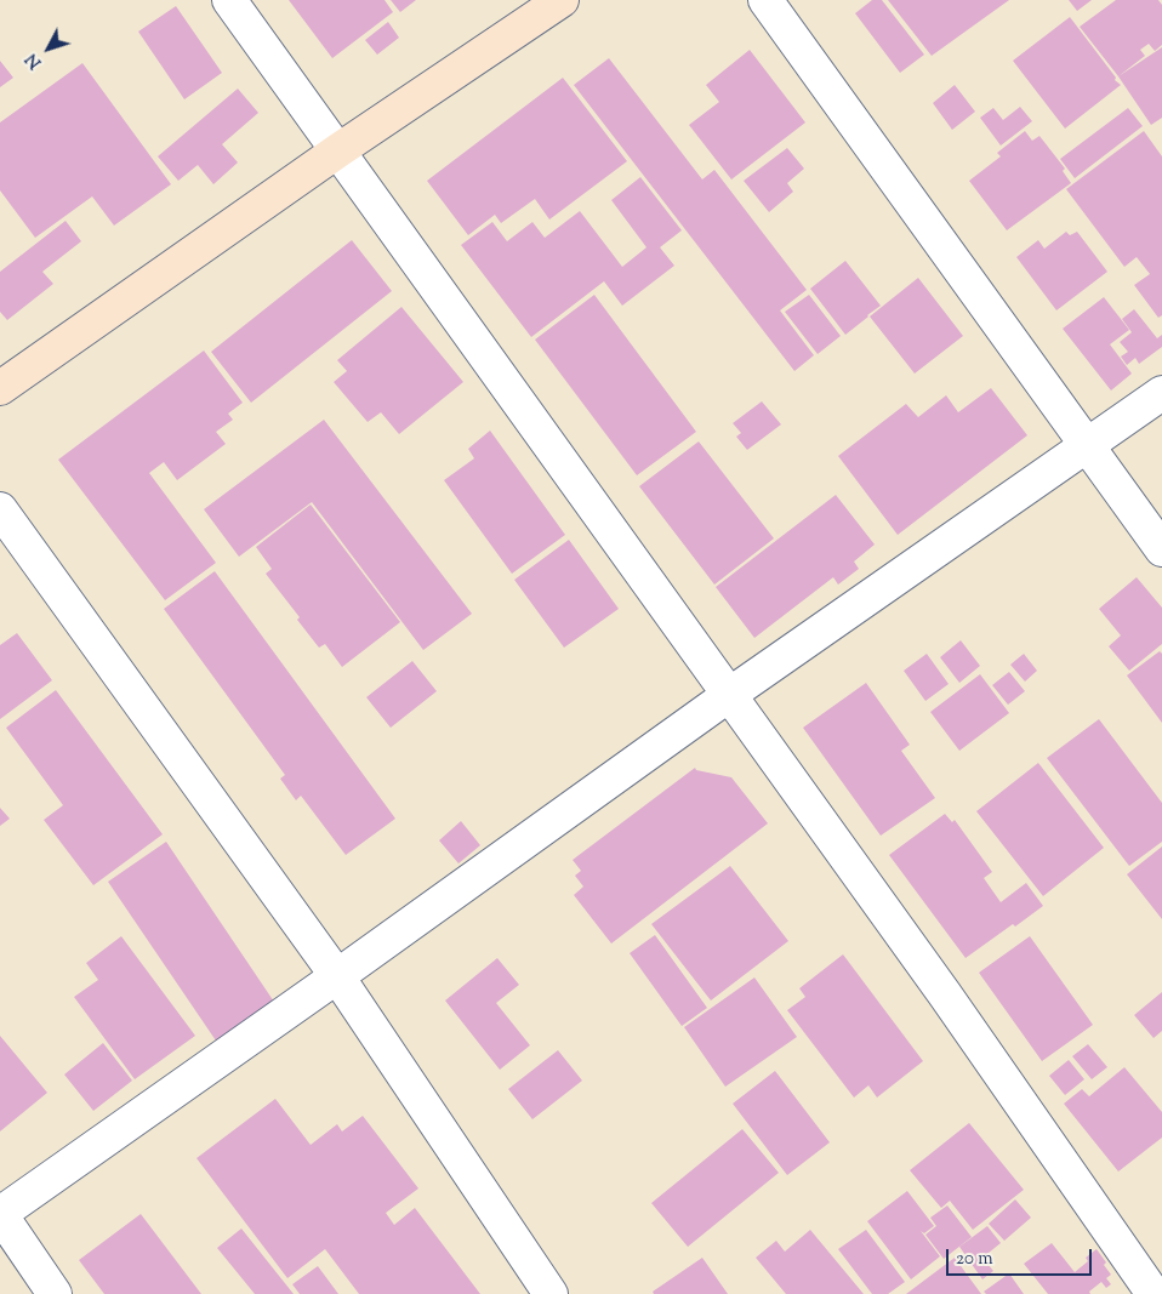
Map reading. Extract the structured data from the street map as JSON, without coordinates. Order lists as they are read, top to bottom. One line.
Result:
{"scale_bar":"20 m","north":"bottom left"}
